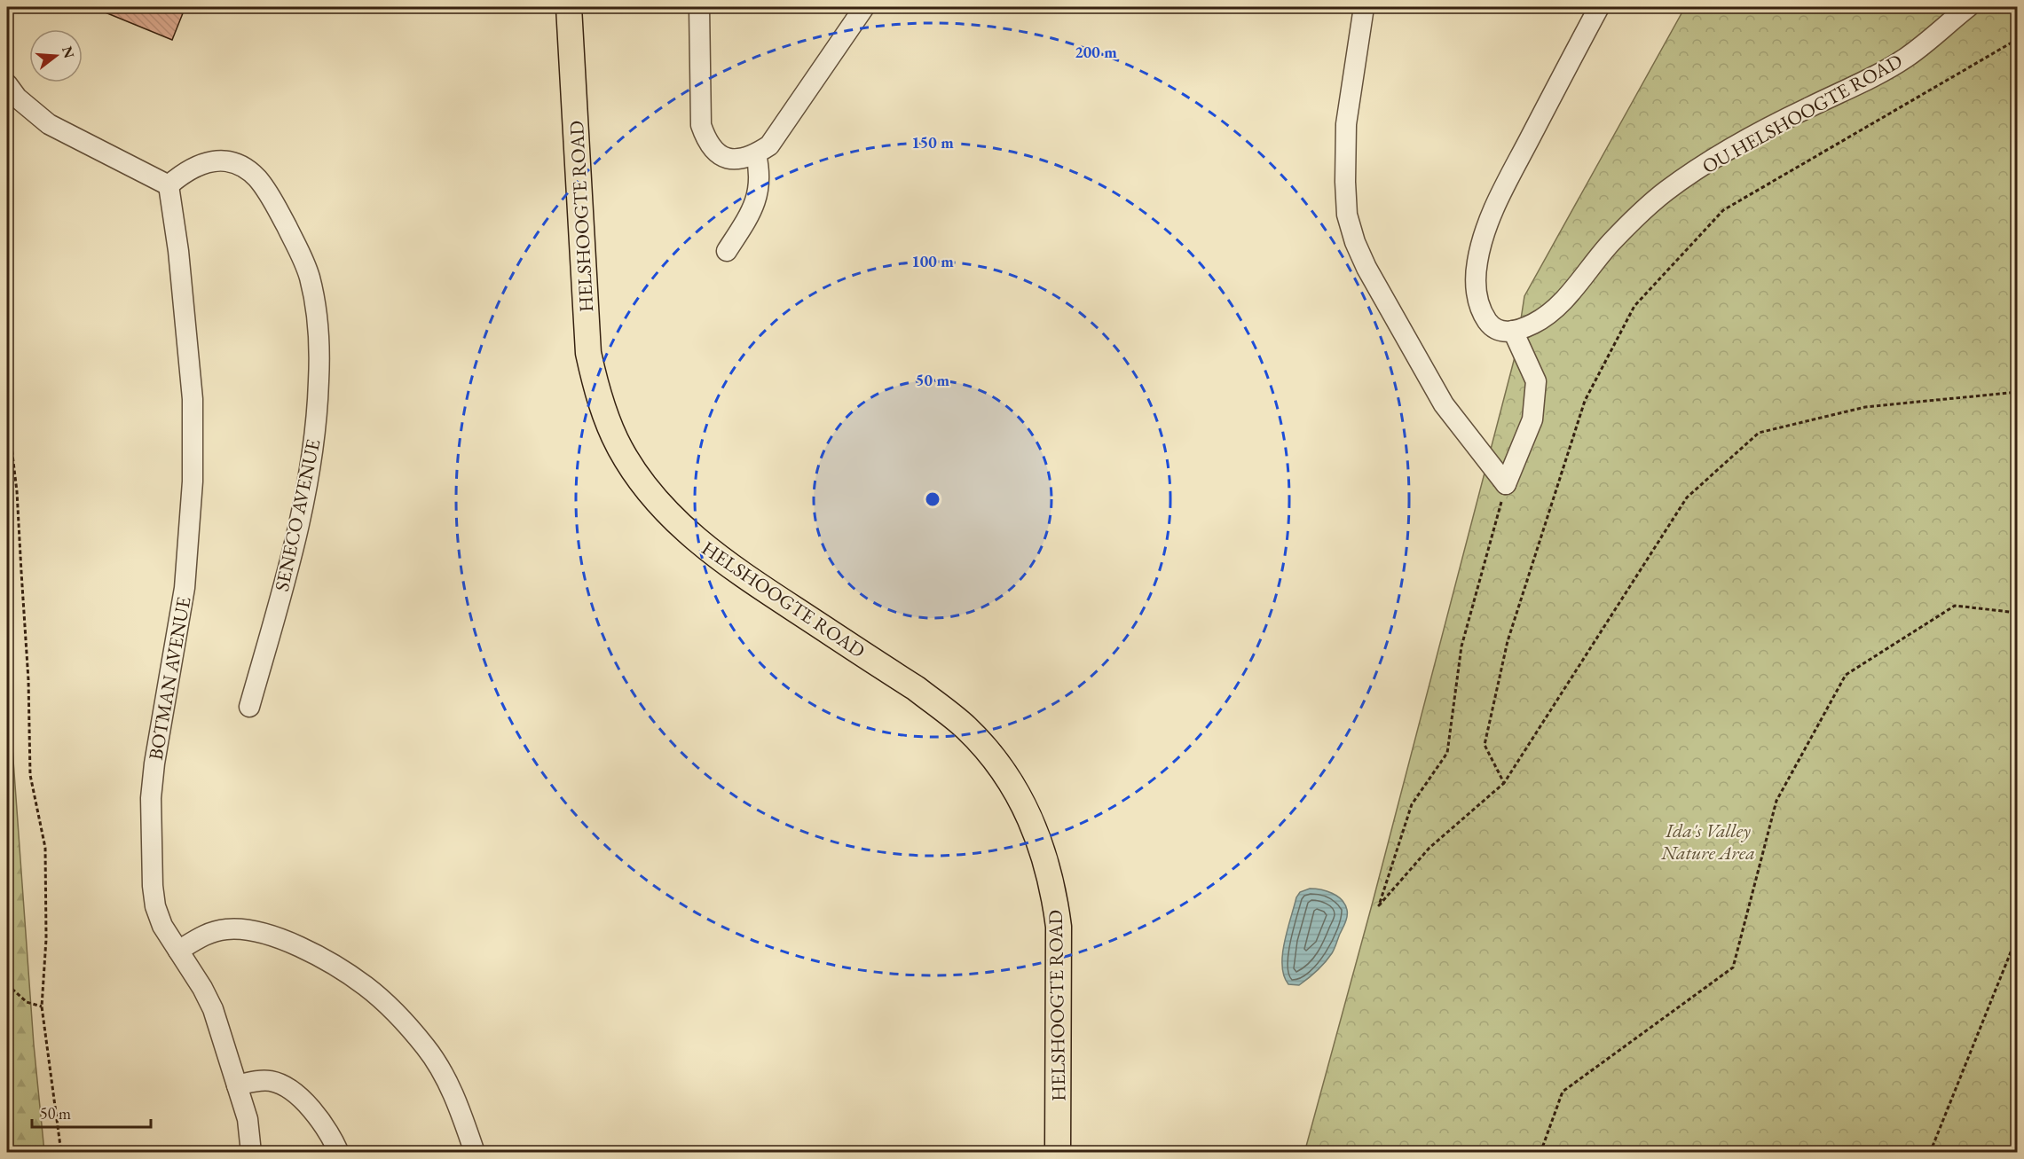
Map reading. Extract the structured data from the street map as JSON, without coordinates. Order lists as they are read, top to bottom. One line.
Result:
{"streets":{"main road":["HELSHOOGTE ROAD"],"street":["OU HELSHOOGTE ROAD","SENECO AVENUE","BOTMAN AVENUE"]},"crossings":[["SENECO AVENUE","BOTMAN AVENUE"]],"parks":["Ida's Valley Nature Area"],"scale_bar":"50 m","north":"right","rings":["200 m","150 m","100 m","50 m"]}
